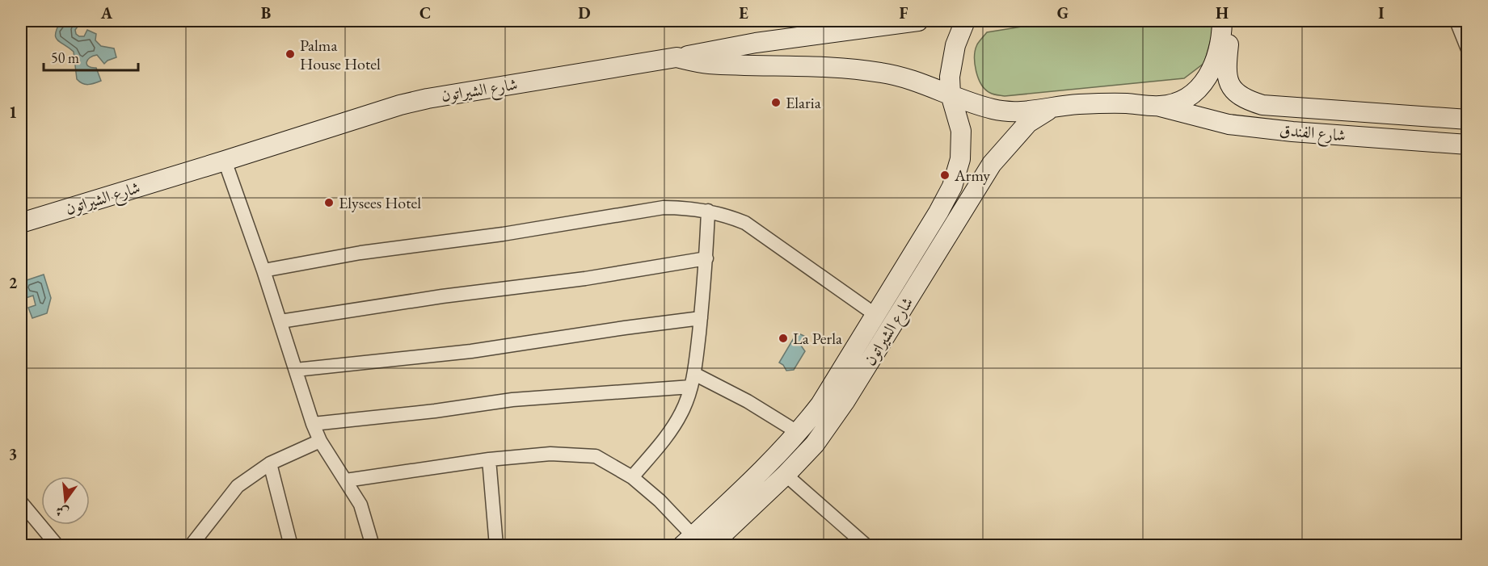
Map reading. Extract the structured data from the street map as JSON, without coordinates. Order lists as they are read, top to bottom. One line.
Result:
{"streets":{"street":["شارع الشيراتون","شارع الفندق"]},"crossings":[["شارع الشيراتون","شارع الفندق"]],"places":["Palma House Hotel","Elaria","Army","Elysees Hotel","La Perla"],"scale_bar":"50 m","north":"bottom","grid":{"columns":["A","B","C","D","E","F","G","H","I"],"rows":["1","2","3"]}}
